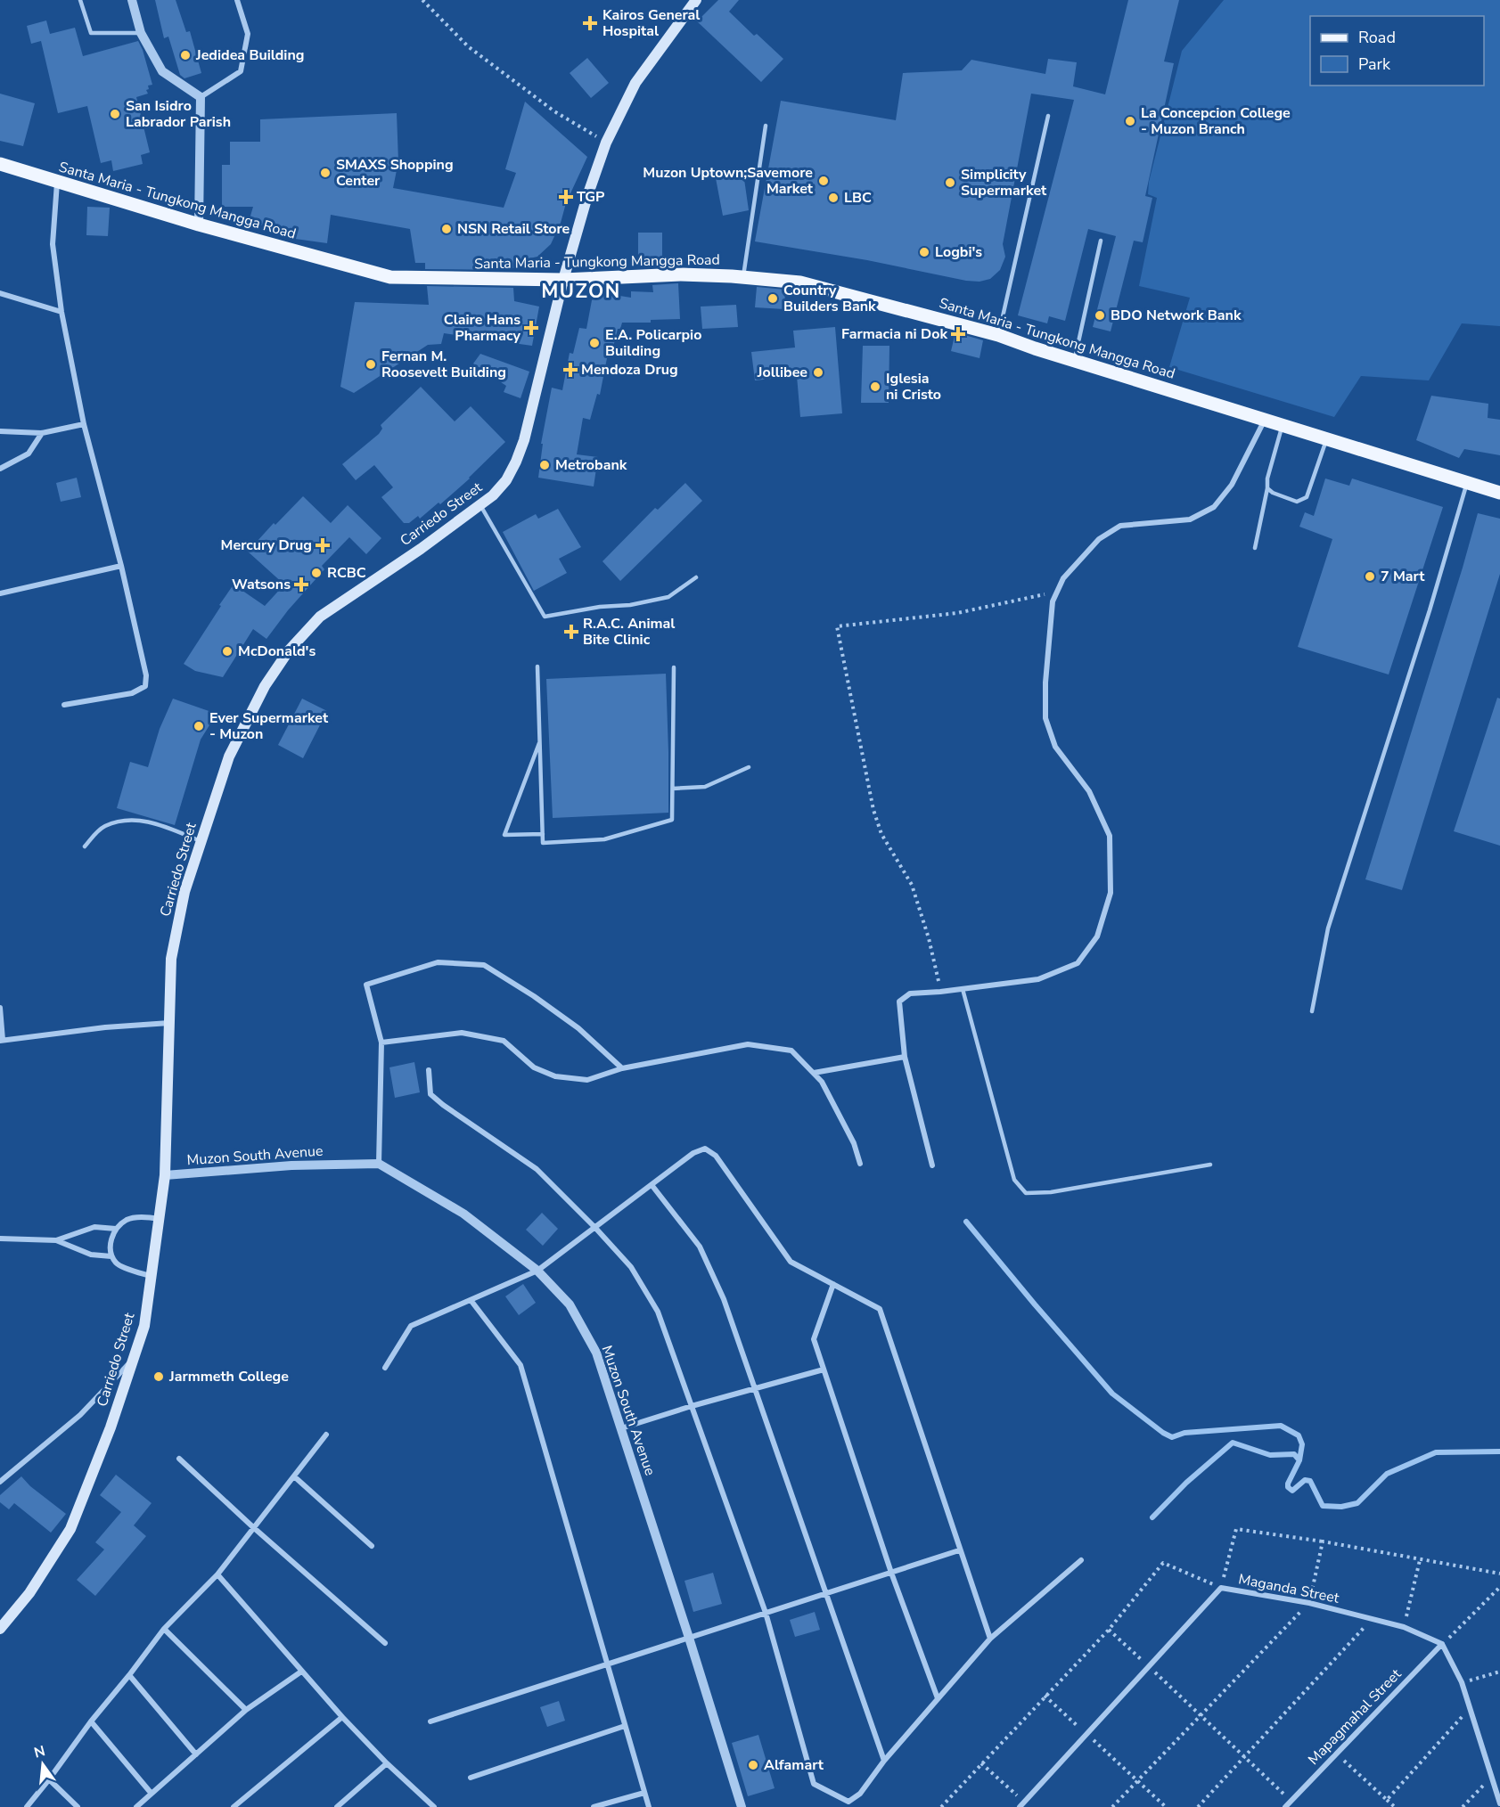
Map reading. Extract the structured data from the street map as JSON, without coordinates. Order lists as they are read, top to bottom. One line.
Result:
{"streets":{"main road":["Santa Maria - Tungkong Mangga Road","Carriedo Street"],"street":["Muzon South Avenue","Maganda Street","Mapagmahal Street"]},"crossings":[["Santa Maria - Tungkong Mangga Road","Carriedo Street"],["Carriedo Street","Muzon South Avenue"],["Maganda Street","Mapagmahal Street"]],"districts":["MUZON"],"places":{"health":["Kairos General Hospital","TGP","Claire Hans Pharmacy","Farmacia ni Dok","Mendoza Drug","Mercury Drug","Watsons","R.A.C. Animal Bite Clinic"],"other":["Jedidea Building","San Isidro Labrador Parish","La Concepcion College - Muzon Branch","SMAXS Shopping Center","Muzon Uptown;Savemore Market","Simplicity Supermarket","LBC","NSN Retail Store","Logbi's","Country Builders Bank","BDO Network Bank","E.A. Policarpio Building","Fernan M. Roosevelt Building","Jollibee","Iglesia ni Cristo","Metrobank","RCBC","7 Mart","McDonald's","Ever Supermarket - Muzon","Jarmmeth College","Alfamart"]},"legend":["Road","Park"],"north":"top"}
